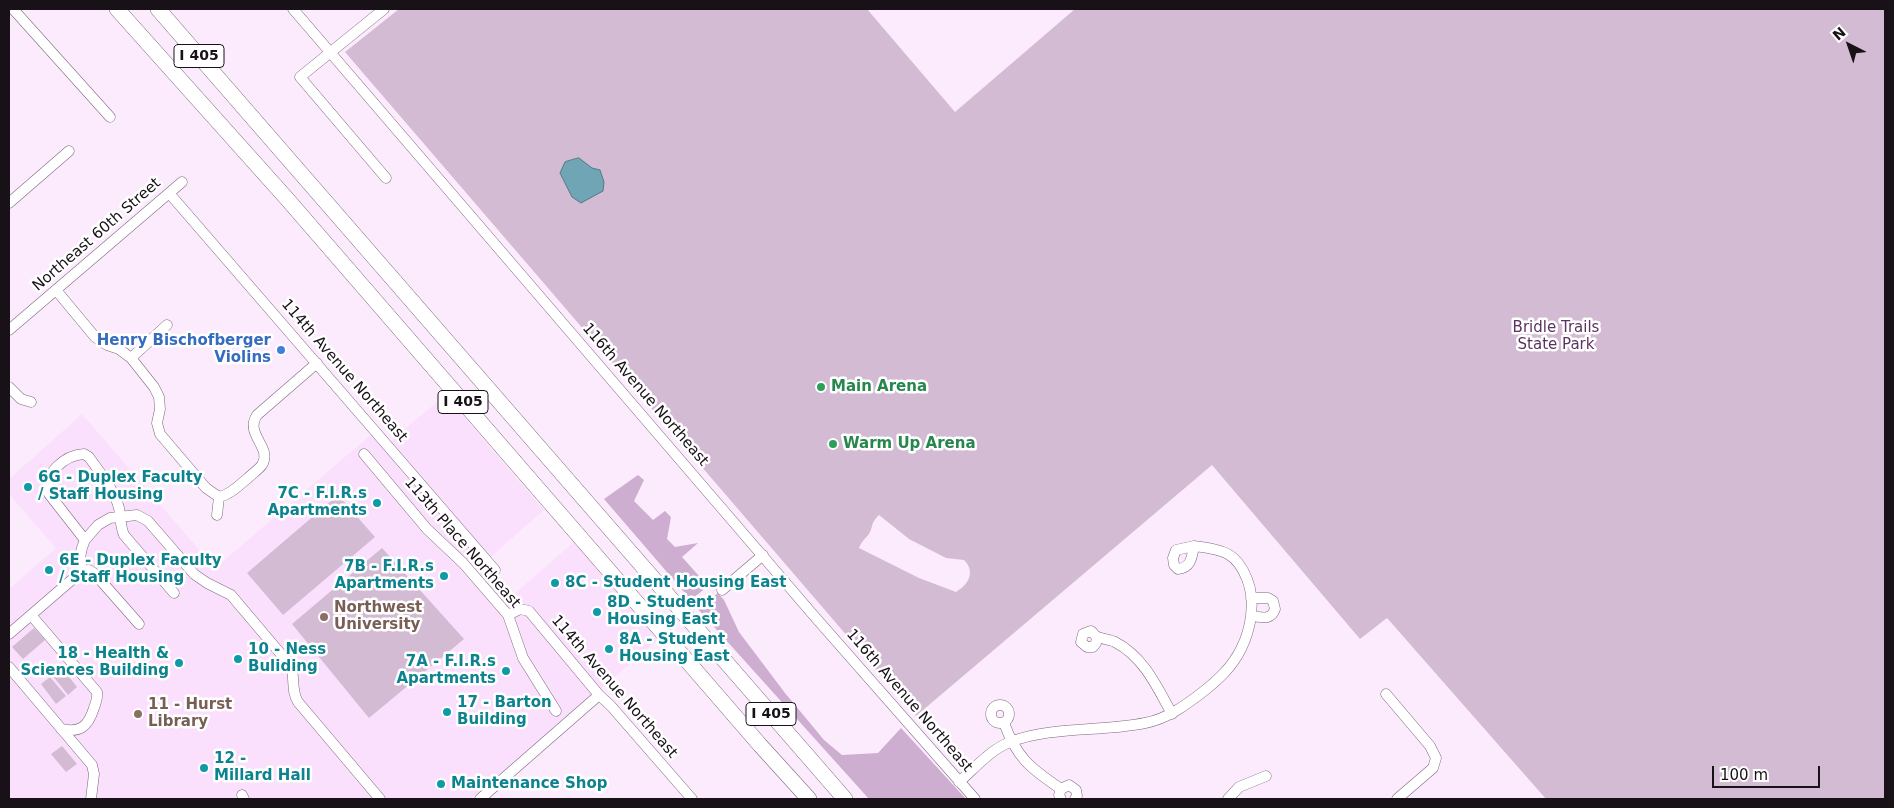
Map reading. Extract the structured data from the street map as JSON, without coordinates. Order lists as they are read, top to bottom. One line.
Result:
{"streets":{"highway":["I 405"],"street":["Northeast 60th Street","114th Avenue Northeast","116th Avenue Northeast","113th Place Northeast"]},"crossings":[["Northeast 60th Street","114th Avenue Northeast"],["114th Avenue Northeast","113th Place Northeast"]],"parks":["Bridle Trails State Park"],"places":["Henry Bischofberger Violins","Main Arena","Warm Up Arena","6G - Duplex Faculty / Staff Housing","7C - F.I.R.s Apartments","6E - Duplex Faculty / Staff Housing","7B - F.I.R.s Apartments","8C - Student Housing East","8D - Student Housing East","Northwest University","8A - Student Housing East","10 - Ness Buliding","18 - Health & Sciences Building","7A - F.I.R.s Apartments","17 - Barton Building","11 - Hurst Library","12 - Millard Hall","Maintenance Shop"],"scale_bar":"100 m","north":"top left"}
